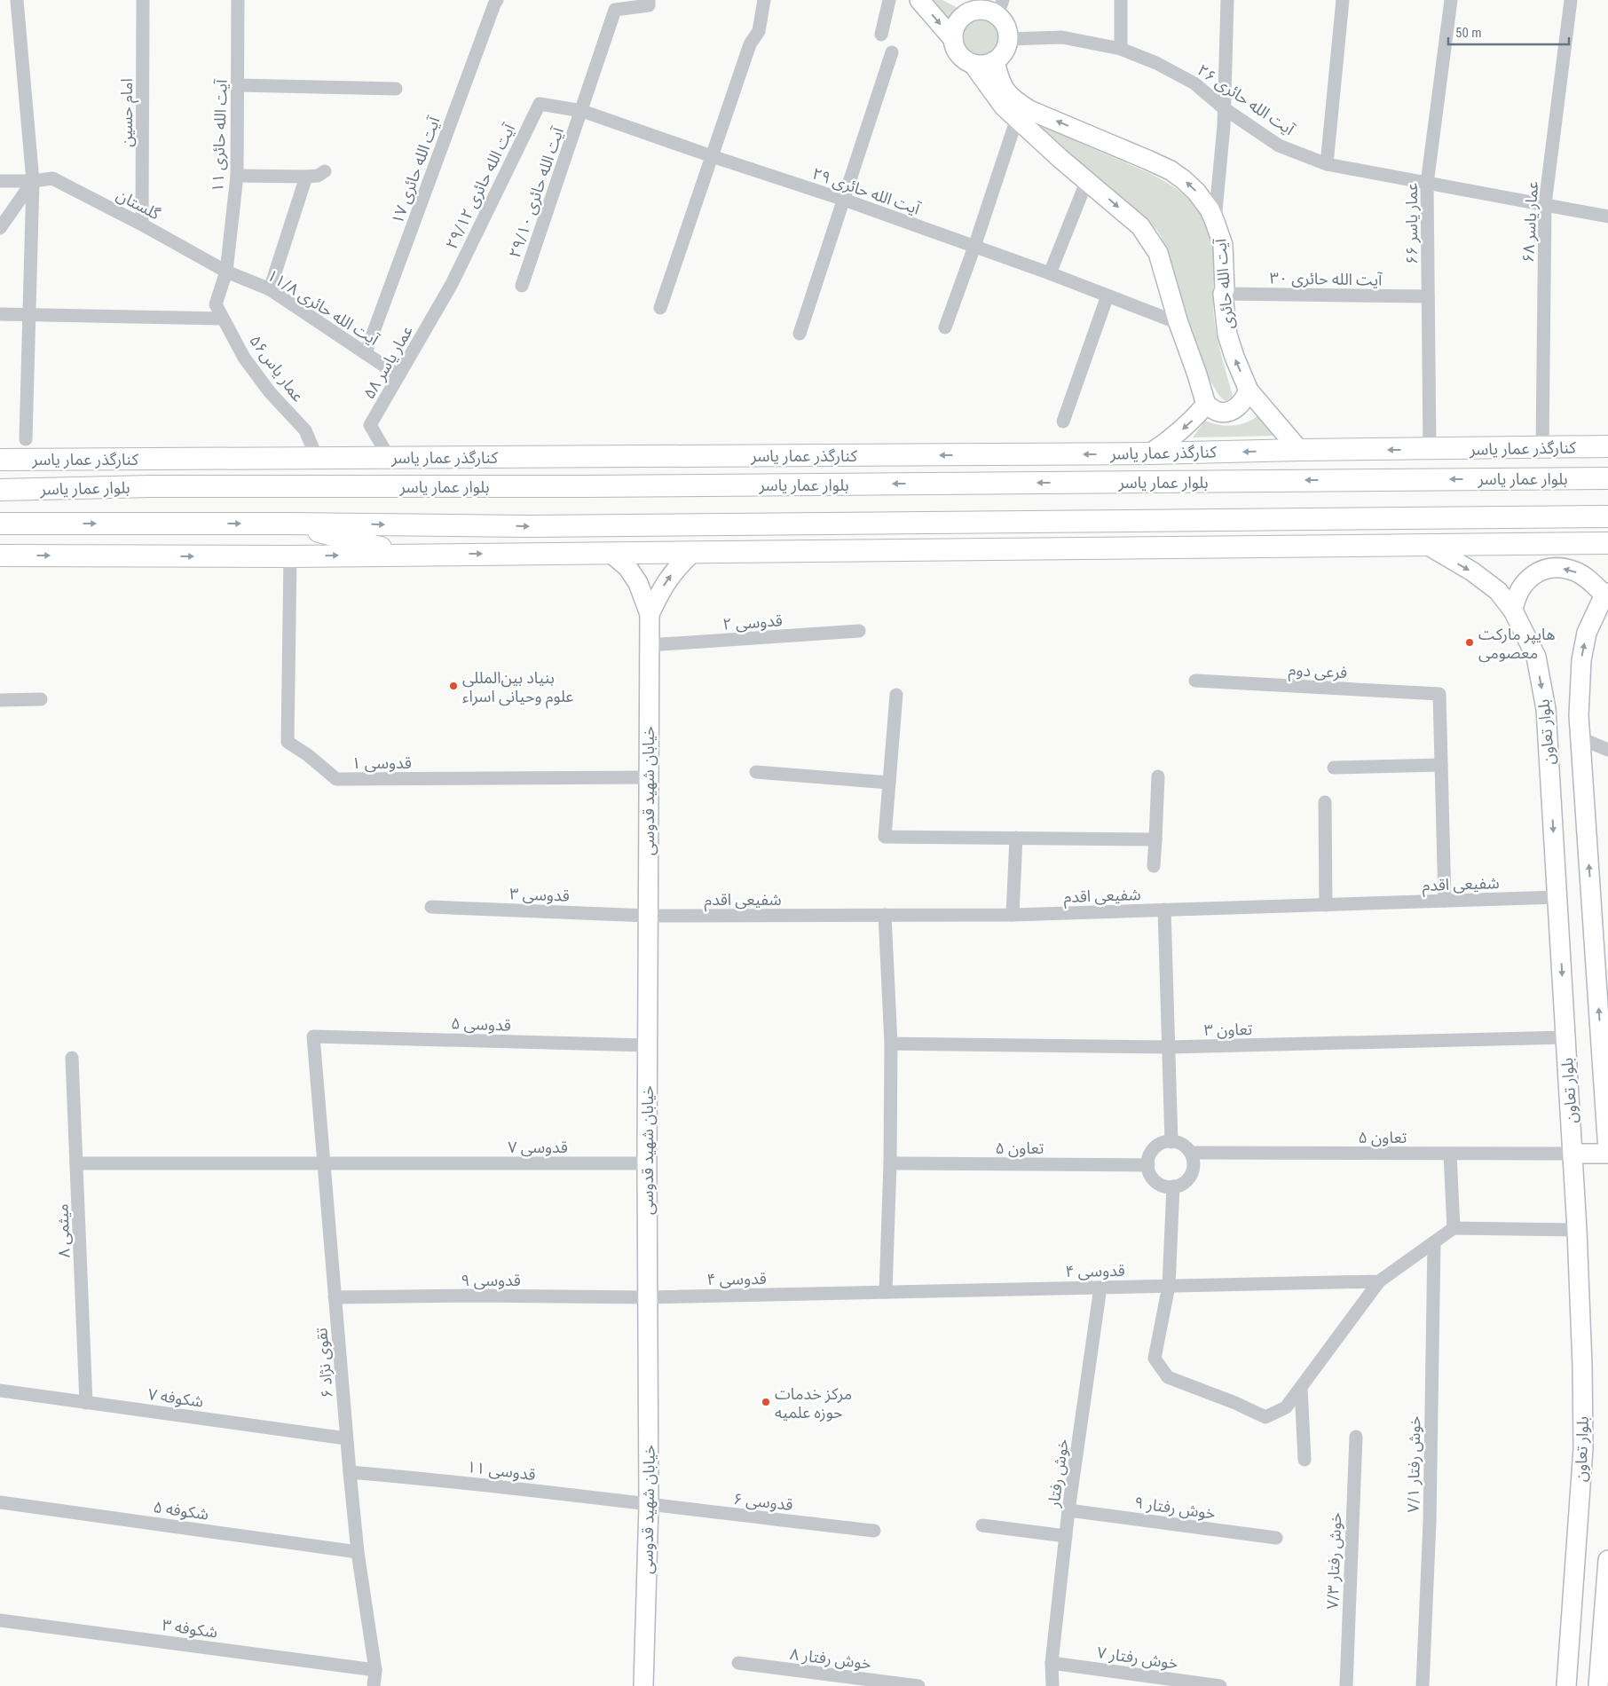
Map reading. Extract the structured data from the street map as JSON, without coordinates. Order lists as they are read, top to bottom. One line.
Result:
{"streets":{"main road":["آیت الله حائری","کنارگذر عمار یاسر","بلوار عمار یاسر","بلوار تعاون","خیابان شهید قدوسی"],"street":["آیت الله حائری ۲۶","امام حسین","آیت الله حائری ۱۱","آیت الله حائری ۱۷","آیت الله حائری ۲۹/۱۲","آیت الله حائری ۲۹","آیت الله حائری ۲۹/۱۰","گلستان","عمار یاسر ۶۸","عمار یاسر ۶۶","آیت الله حائری ۳۰","آیت الله حائری ۱۱/۸","عمار یاسر ۵۸","عمار یاس۵۶","قدوسی ۲","فرعی دوم","قدوسی ۱","شفیعی اقدم","قدوسی ۳","قدوسی ۵","تعاون ۳","تعاون ۵","قدوسی ۷","میثمی ۸","قدوسی ۴","قدوسی ۹","تقوی نژاد ۶","شکوفه ۷","خوش رفتار ۷/۱","قدوسی ۱۱","خوش رفتار","قدوسی ۶","خوش رفتار ۹","شکوفه ۵","خوش رفتار ۷/۳","شکوفه ۳","خوش رفتار ۷","خوش رفتار ۸"]},"crossings":[["آیت الله حائری ۲۶","عمار یاسر ۶۸"],["آیت الله حائری ۲۶","عمار یاسر ۶۶"],["آیت الله حائری ۲۶","آیت الله حائری"],["امام حسین","گلستان"],["آیت الله حائری ۱۱","گلستان"],["آیت الله حائری ۱۱","آیت الله حائری ۱۱/۸"],["آیت الله حائری ۱۱","عمار یاس۵۶"],["آیت الله حائری ۱۷","آیت الله حائری ۱۱/۸"],["آیت الله حائری ۲۹/۱۲","آیت الله حائری ۲۹"],["آیت الله حائری ۲۹/۱۲","عمار یاسر ۵۸"],["آیت الله حائری ۲۹","آیت الله حائری ۲۹/۱۰"],["گلستان","آیت الله حائری ۱۱/۸"],["گلستان","عمار یاس۵۶"],["عمار یاسر ۶۸","کنارگذر عمار یاسر"],["عمار یاسر ۶۶","آیت الله حائری ۳۰"],["عمار یاسر ۶۶","کنارگذر عمار یاسر"],["آیت الله حائری ۳۰","آیت الله حائری"],["آیت الله حائری","کنارگذر عمار یاسر"],["آیت الله حائری ۱۱/۸","عمار یاسر ۵۸"],["آیت الله حائری ۱۱/۸","عمار یاس۵۶"],["عمار یاسر ۵۸","کنارگذر عمار یاسر"],["عمار یاس۵۶","کنارگذر عمار یاسر"],["قدوسی ۲","خیابان شهید قدوسی"],["بلوار تعاون","شفیعی اقدم"],["بلوار تعاون","تعاون ۳"],["بلوار تعاون","تعاون ۵"],["قدوسی ۱","خیابان شهید قدوسی"],["خیابان شهید قدوسی","شفیعی اقدم"],["خیابان شهید قدوسی","قدوسی ۳"],["خیابان شهید قدوسی","قدوسی ۵"],["خیابان شهید قدوسی","قدوسی ۷"],["خیابان شهید قدوسی","قدوسی ۴"],["خیابان شهید قدوسی","قدوسی ۹"],["خیابان شهید قدوسی","قدوسی ۱۱"],["خیابان شهید قدوسی","قدوسی ۶"],["شفیعی اقدم","قدوسی ۳"],["قدوسی ۵","تقوی نژاد ۶"],["قدوسی ۷","میثمی ۸"],["قدوسی ۷","تقوی نژاد ۶"],["میثمی ۸","شکوفه ۷"],["قدوسی ۴","قدوسی ۹"],["قدوسی ۴","خوش رفتار"],["قدوسی ۹","تقوی نژاد ۶"],["تقوی نژاد ۶","شکوفه ۷"],["تقوی نژاد ۶","قدوسی ۱۱"],["تقوی نژاد ۶","شکوفه ۵"],["تقوی نژاد ۶","شکوفه ۳"],["قدوسی ۱۱","قدوسی ۶"],["خوش رفتار","خوش رفتار ۹"],["خوش رفتار","خوش رفتار ۷"]],"places":["هایپر مارکت معصومی","بنیاد بین‌المللی علوم وحیانی اسراء","مرکز خدمات حوزه علمیه"],"scale_bar":"50 m"}
